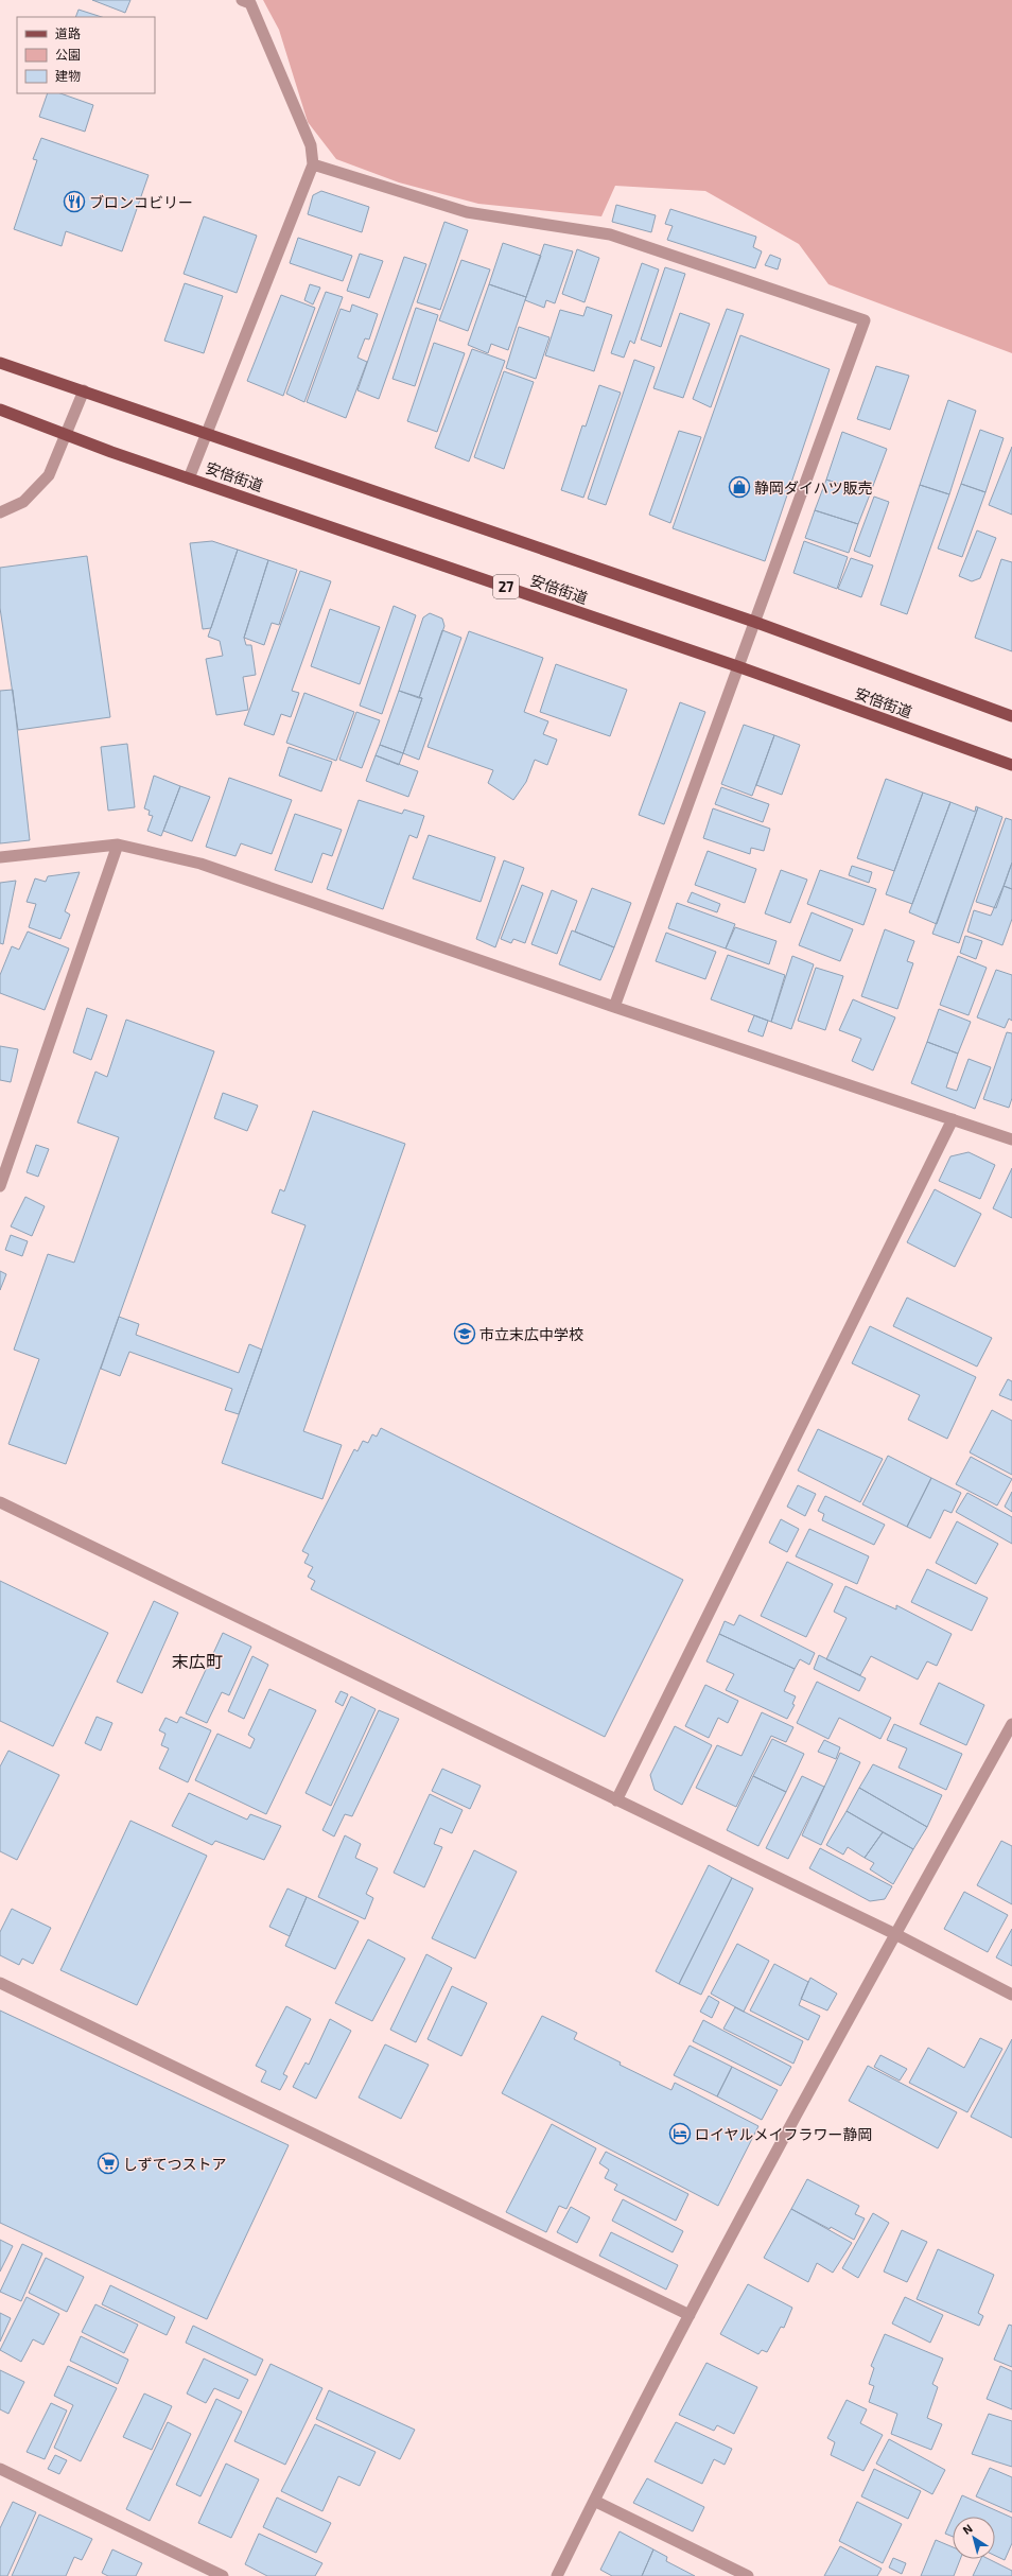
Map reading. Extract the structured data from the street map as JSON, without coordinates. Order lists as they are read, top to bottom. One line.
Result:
{"streets":{"main road":["安倍街道","27"]},"districts":["末広町"],"places":{"restaurant":["ブロンコビリー"],"shop":["静岡ダイハツ販売"],"school or university":["市立末広中学校"],"hotel":["ロイヤルメイフラワー静岡"],"supermarket":["しずてつストア"]},"legend":["道路","公園","建物"],"north":"top left"}
